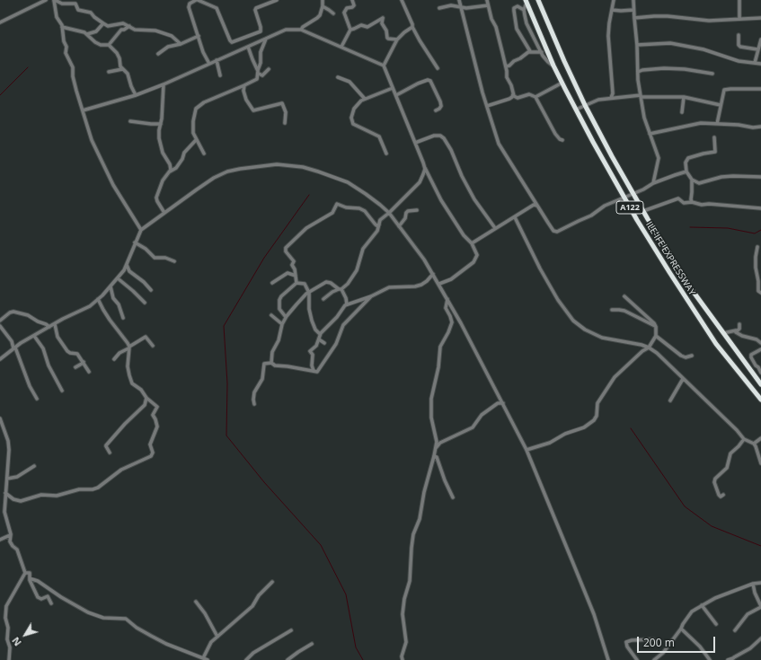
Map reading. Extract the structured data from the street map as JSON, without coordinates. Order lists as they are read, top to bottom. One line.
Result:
{"streets":{"highway":["A122","ILE-IFE EXPRESSWAY"]},"scale_bar":"200 m","north":"bottom left"}
